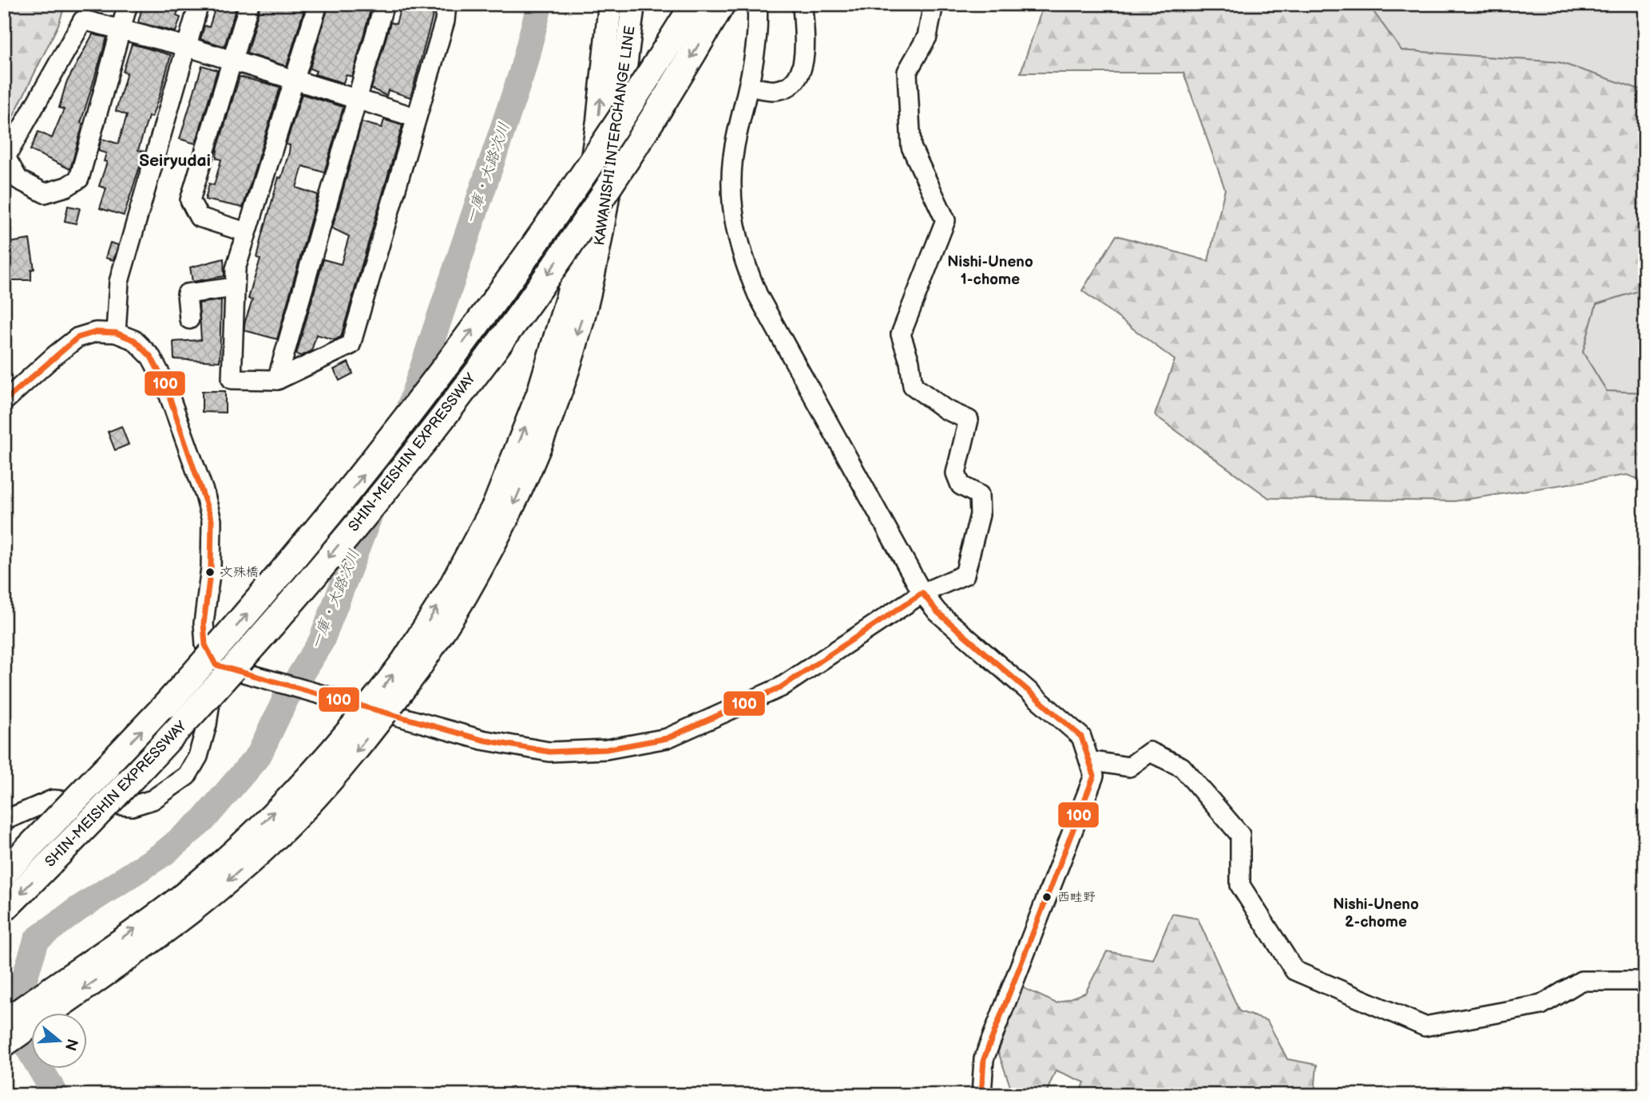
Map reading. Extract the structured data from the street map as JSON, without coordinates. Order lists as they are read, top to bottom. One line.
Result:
{"streets":{"highway":["SHIN-MEISHIN EXPRESSWAY"],"main road":["KAWANISHI INTERCHANGE LINE"]},"districts":["Seiryudai","Nishi-Uneno 1-chome","Nishi-Uneno 2-chome"],"water":["一庫・大路次川"],"places":["文殊橋","西畦野"],"lines":["transit line 100"],"north":"right"}
